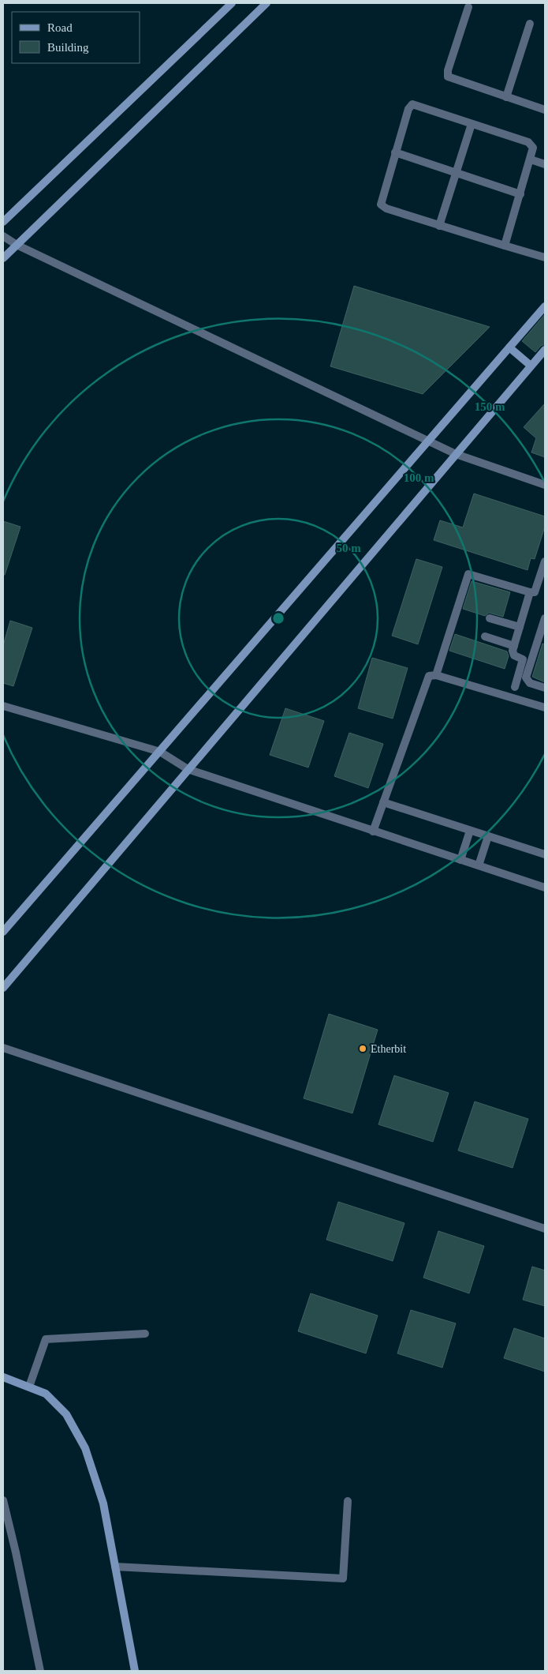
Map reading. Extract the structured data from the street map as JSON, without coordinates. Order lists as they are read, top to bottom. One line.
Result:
{"places":["Etherbit"],"legend":["Road","Building"],"rings":["150 m","100 m","50 m"]}
